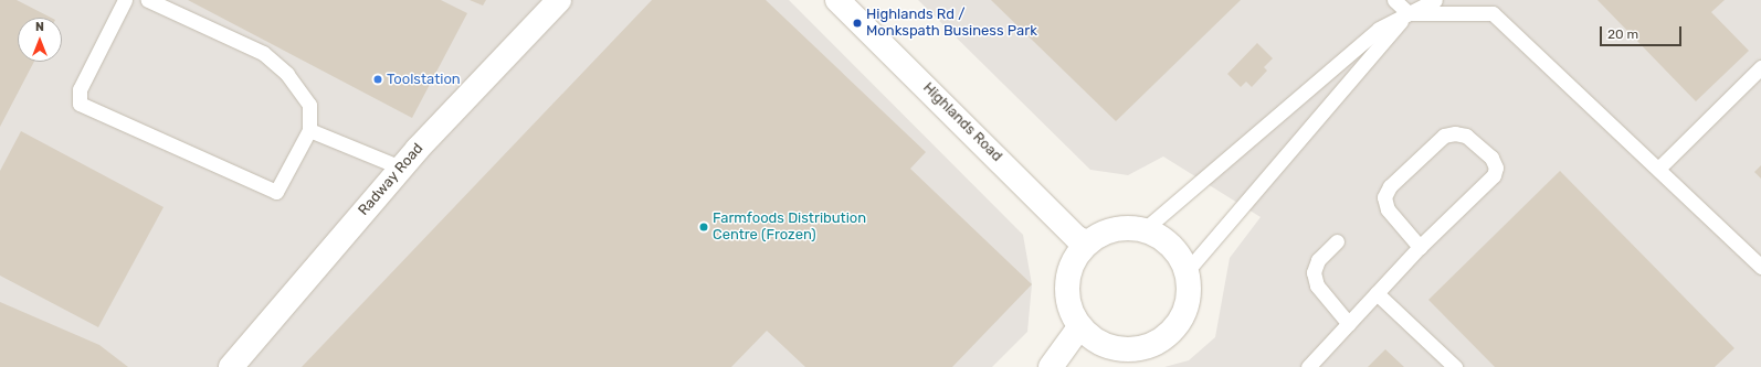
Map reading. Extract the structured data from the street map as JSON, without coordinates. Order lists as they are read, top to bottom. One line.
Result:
{"streets":{"street":["Highlands Road","Radway Road"]},"places":["Highlands Rd / Monkspath Business Park","Toolstation","Farmfoods Distribution Centre (Frozen)"],"scale_bar":"20 m","north":"top"}
